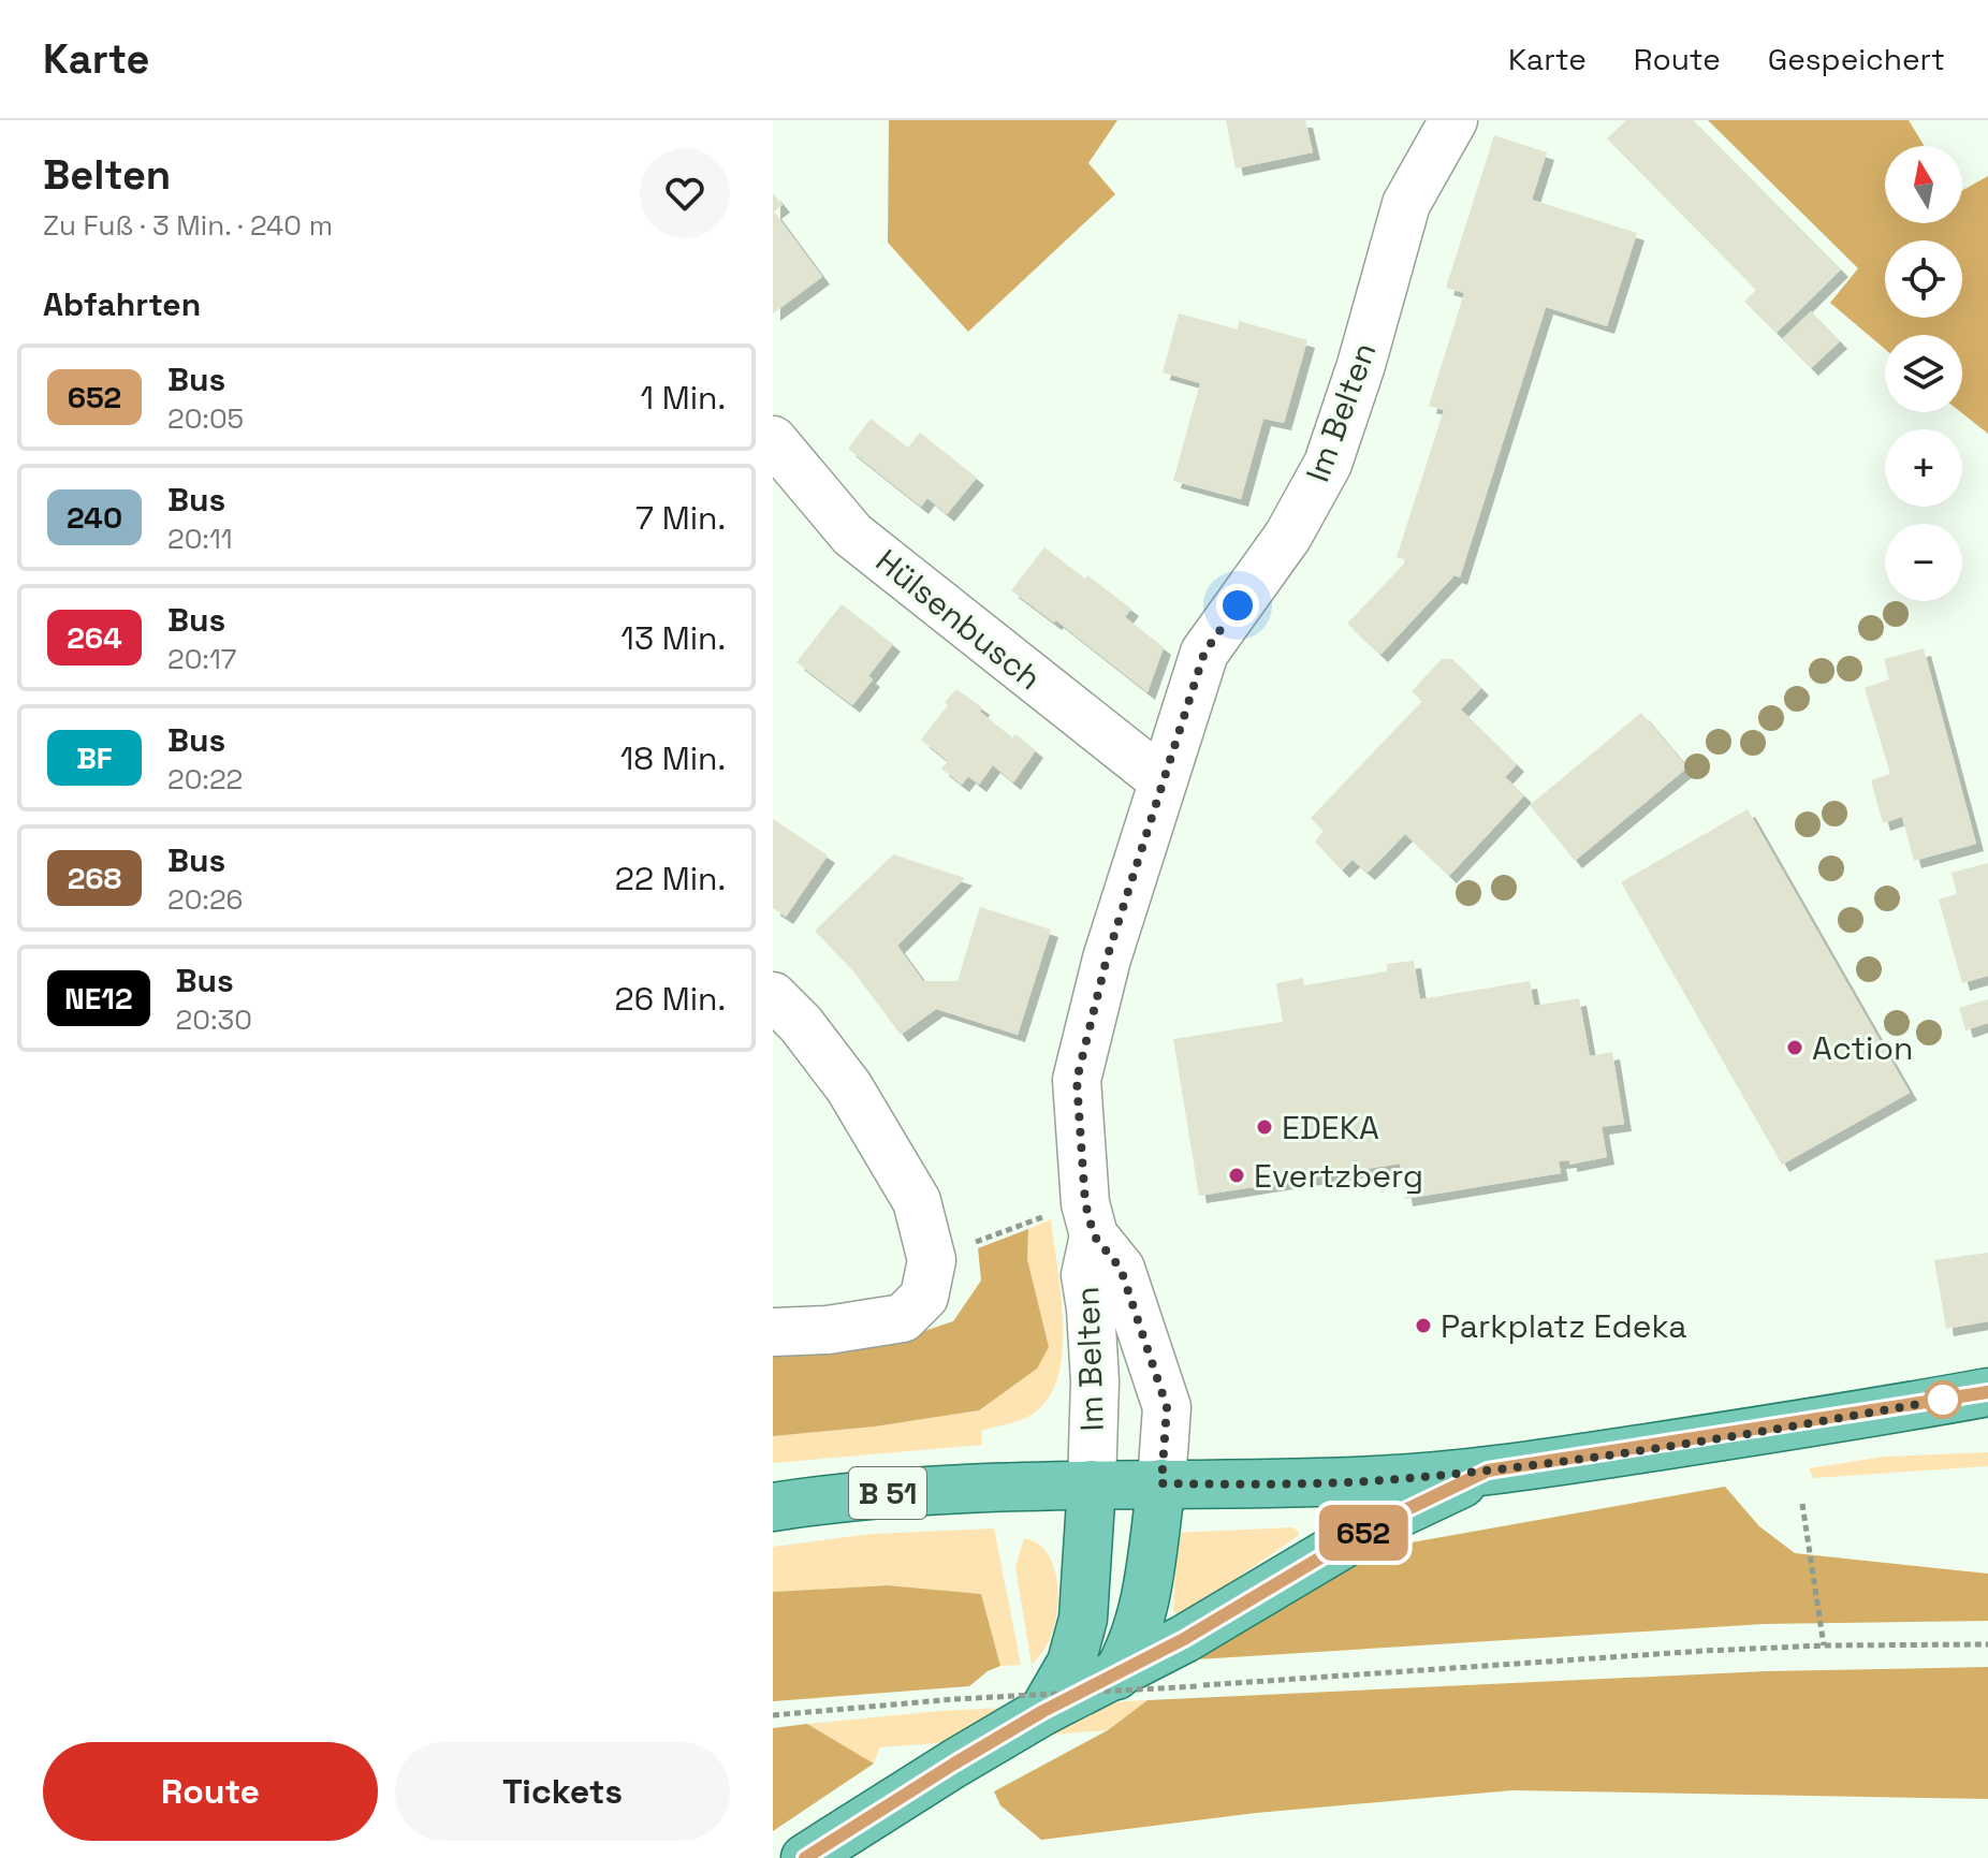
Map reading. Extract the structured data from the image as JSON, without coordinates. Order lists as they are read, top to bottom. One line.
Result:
{"streets":{"main road":["B 51"],"street":["Im Belten","Hülsenbusch"]},"crossings":[["Im Belten","Hülsenbusch"],["Im Belten","B 51"]],"places":["Action","EDEKA","Evertzberg","Parkplatz Edeka"],"lines":["bus line 652"],"north":"top","page":{"header":"Karte","nav":["Karte","Route","Gespeichert"],"heading":[["Belten","Zu Fuß · 3 Min. · 240 m"],"Abfahrten"],"on_map":"652","map_buttons":["+","−"],"list":[{"mark":"652","name":"Bus","note":"20:05","value":"1 Min."},{"mark":"240","name":"Bus","note":"20:11","value":"7 Min."},{"mark":"264","name":"Bus","note":"20:17","value":"13 Min."},{"mark":"BF","name":"Bus","note":"20:22","value":"18 Min."},{"mark":"268","name":"Bus","note":"20:26","value":"22 Min."},{"mark":"NE12","name":"Bus","note":"20:30","value":"26 Min."}],"buttons":["Route","Tickets"]}}
